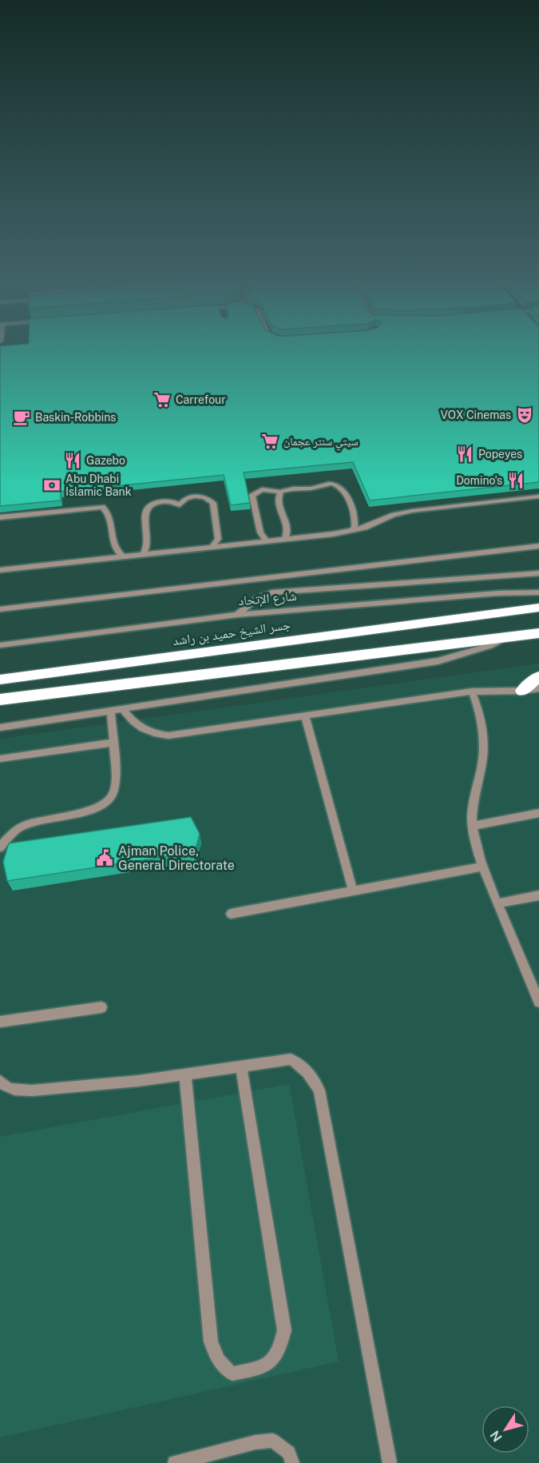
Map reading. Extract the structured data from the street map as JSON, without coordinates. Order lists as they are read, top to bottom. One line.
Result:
{"streets":{"highway":["جسر الشيخ حميد بن راشد"],"street":["شارع الإتحاد"]},"places":{"supermarket":["Carrefour","سيتي سنتر عجمان"],"theatre":["VOX Cinemas"],"cafe":["Baskin-Robbins"],"restaurant":["Popeyes","Gazebo","Domino's"],"bank":["Abu Dhabi Islamic Bank"],"public building":["Ajman Police, General Directorate"]},"north":"bottom left"}
